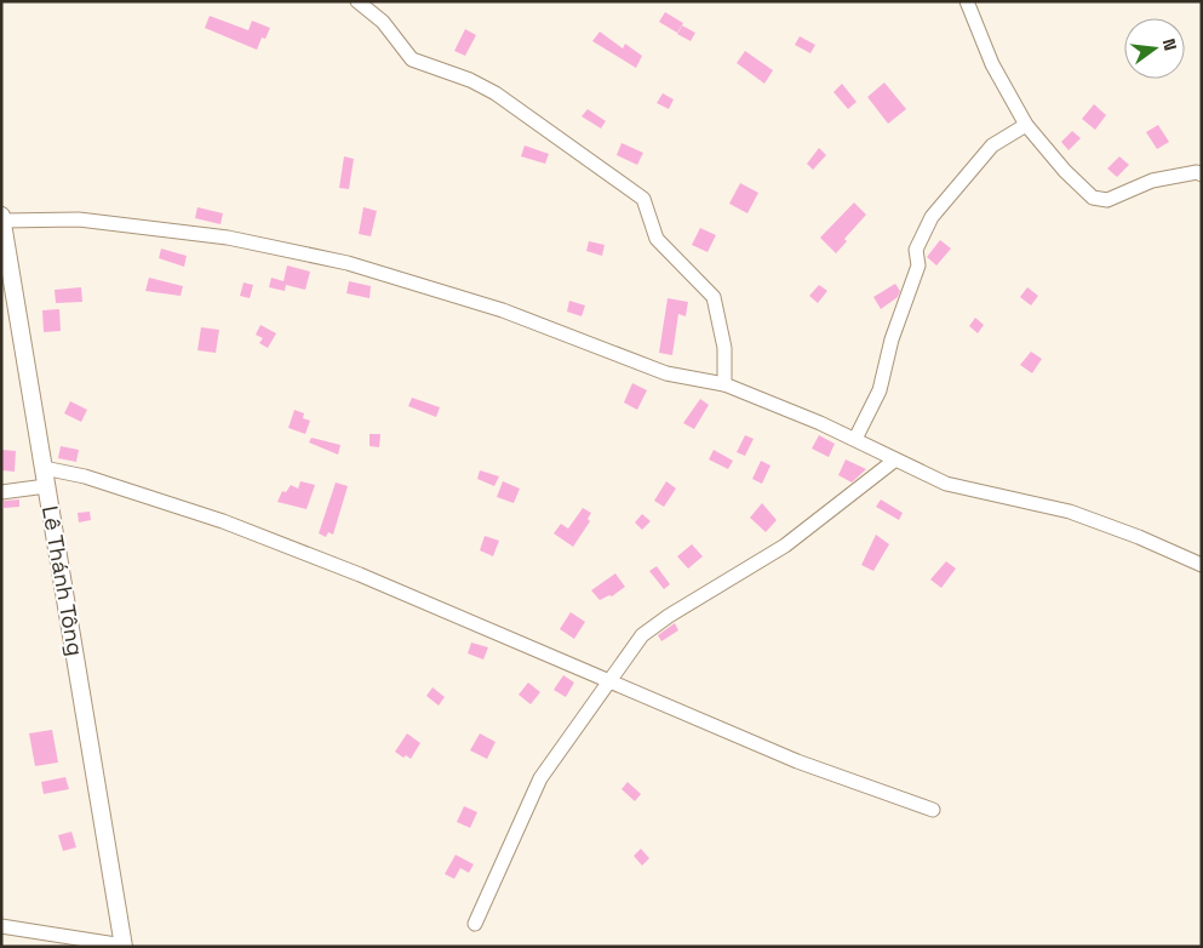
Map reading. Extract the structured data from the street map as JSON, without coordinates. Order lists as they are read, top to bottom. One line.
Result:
{"streets":{"street":["Lê Thánh Tông"]},"north":"right"}
